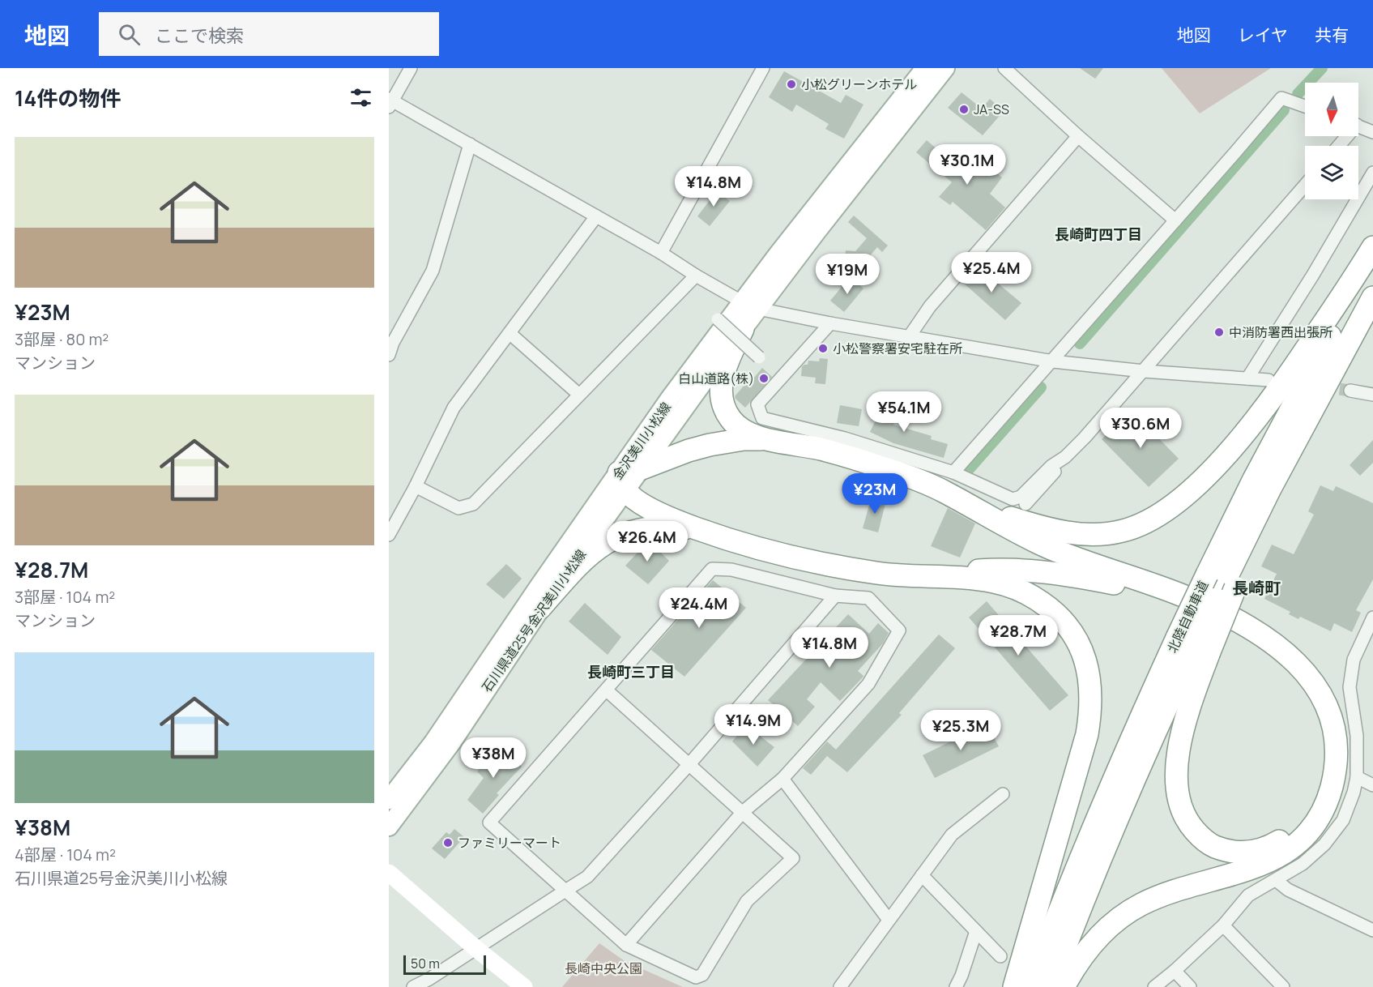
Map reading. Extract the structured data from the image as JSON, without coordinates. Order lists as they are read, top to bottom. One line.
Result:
{"streets":{"highway":["北陸自動車道"],"main road":["金沢美川小松線","石川県道25号金沢美川小松線"]},"crossings":[["金沢美川小松線","石川県道25号金沢美川小松線"]],"districts":["長崎町四丁目","長崎町","長崎町三丁目"],"parks":["長崎中央公園"],"places":["小松グリーンホテル","JA-SS","中消防署西出張所","小松警察署安宅駐在所","白山道路(株)","ファミリーマート"],"scale_bar":"50 m","north":"bottom","page":{"header":"地図","search":"ここで検索","nav":["地図","レイヤ","共有"],"heading":"14件の物件","list":[{"name":"¥23M","note":"3部屋 · 80 m² · マンション"},{"name":"¥28.7M","note":"3部屋 · 104 m² · マンション"},{"name":"¥38M","note":"4部屋 · 104 m² · 石川県道25号金沢美川小松線"}],"price":["¥30.1M","¥14.8M","¥25.4M","¥19M","¥54.1M","¥30.6M","¥23M","¥26.4M","¥24.4M","¥28.7M","¥14.8M","¥14.9M","¥25.3M","¥38M"],"scale":"50 m"}}
